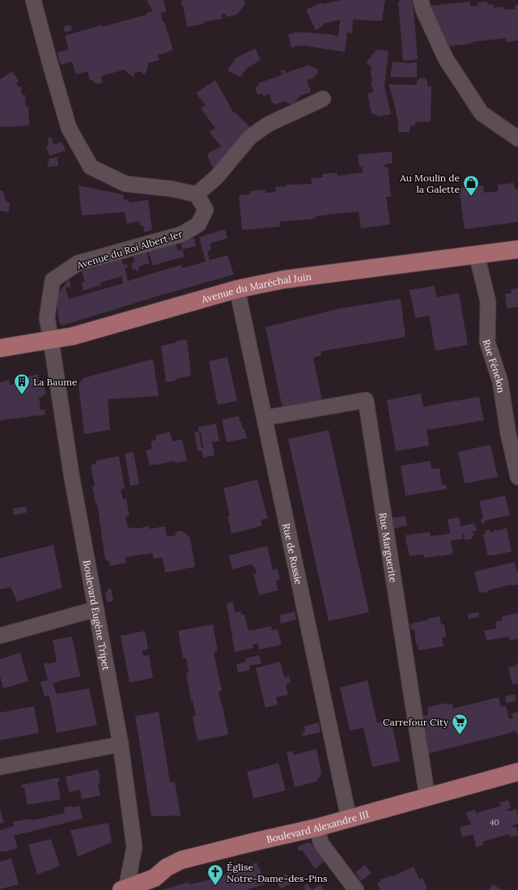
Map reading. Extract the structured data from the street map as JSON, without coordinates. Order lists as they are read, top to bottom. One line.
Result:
{"streets":{"main road":["Avenue du Maréchal Juin","Boulevard Alexandre III"],"street":["Avenue du Roi Albert 1er","Rue Fénelon","Rue Marguerite","Rue de Russie","Boulevard Eugène Tripet"]},"crossings":[["Avenue du Roi Albert 1er","Avenue du Maréchal Juin"],["Avenue du Roi Albert 1er","Boulevard Eugène Tripet"],["Avenue du Maréchal Juin","Rue Fénelon"],["Avenue du Maréchal Juin","Rue de Russie"],["Avenue du Maréchal Juin","Boulevard Eugène Tripet"],["Rue Marguerite","Rue de Russie"],["Rue Marguerite","Boulevard Alexandre III"],["Rue de Russie","Boulevard Alexandre III"],["Boulevard Eugène Tripet","Boulevard Alexandre III"]],"places":{"shop":["Au Moulin de la Galette"],"building":["La Baume"],"supermarket":["Carrefour City"],"church":["Église Notre-Dame-des-Pins"]},"house_numbers":["40"]}
